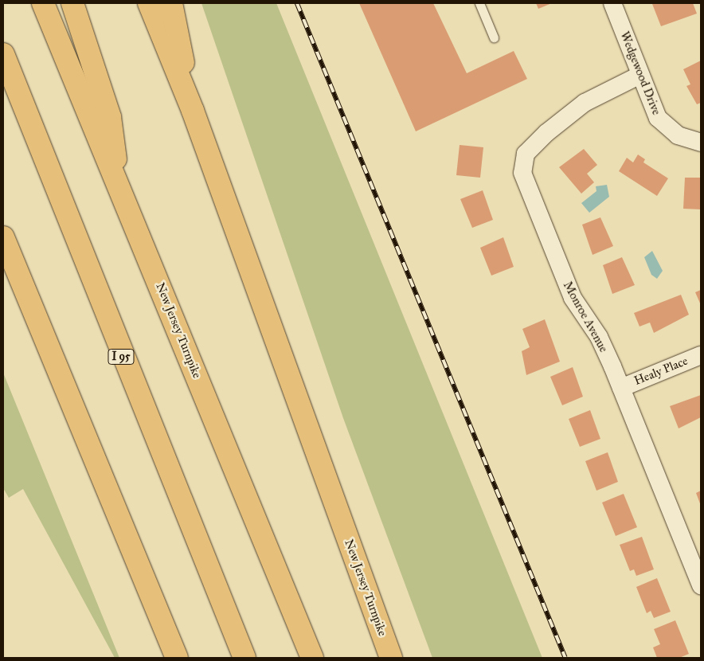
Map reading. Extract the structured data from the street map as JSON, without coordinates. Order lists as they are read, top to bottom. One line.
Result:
{"streets":{"highway":["New Jersey Turnpike","I 95"],"street":["Wedgewood Drive","Monroe Avenue","Healy Place"]},"crossings":[["Wedgewood Drive","Monroe Avenue"],["Monroe Avenue","Healy Place"]]}
